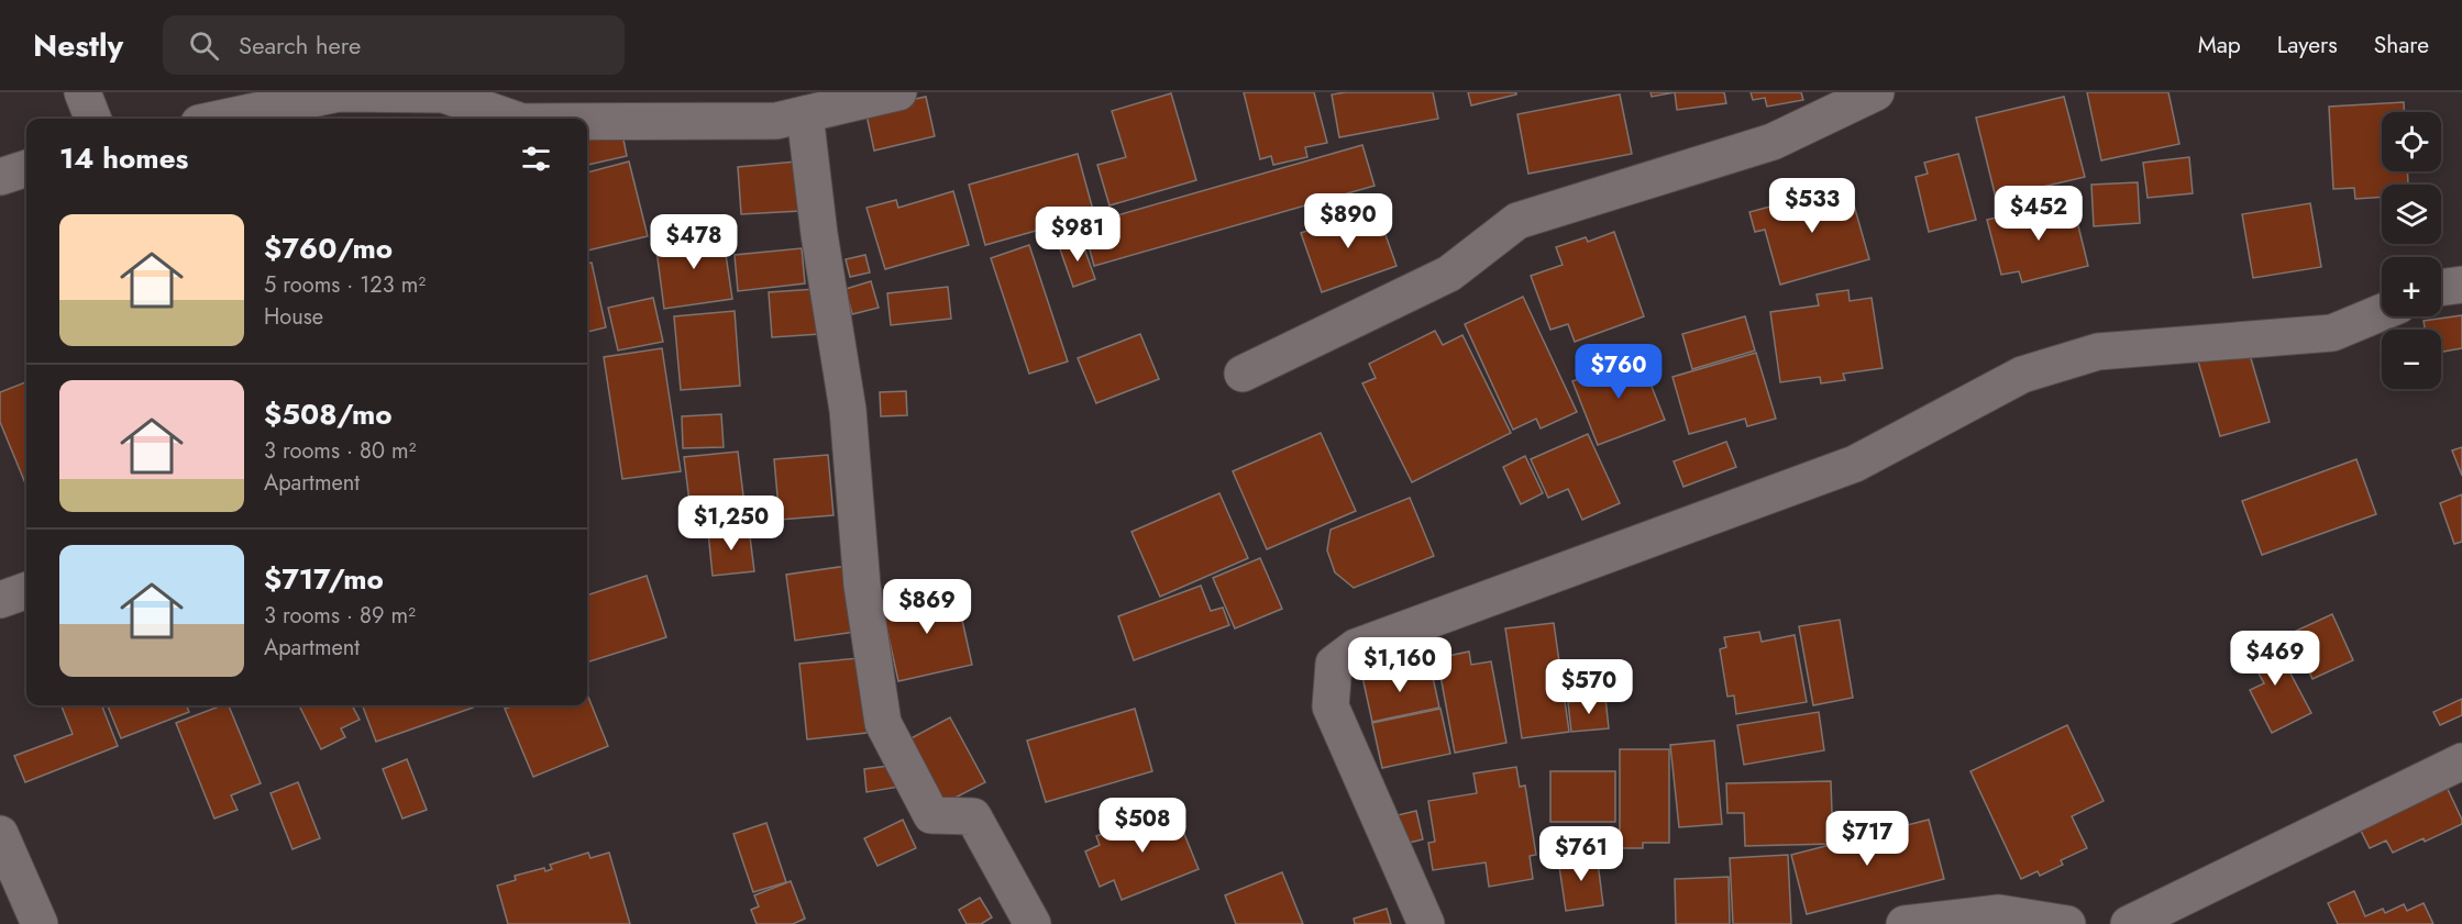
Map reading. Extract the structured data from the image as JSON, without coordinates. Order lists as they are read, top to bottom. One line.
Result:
{"page":{"header":"Nestly","search":"Search here","nav":["Map","Layers","Share"],"map_buttons":["+","−"],"heading":"14 homes","price":["$533","$452","$890","$981","$478","$760","$1,250","$869","$469","$1,160","$570","$508","$717","$761"],"list":[{"name":"$760/mo","note":"5 rooms · 123 m² · House"},{"name":"$508/mo","note":"3 rooms · 80 m² · Apartment"},{"name":"$717/mo","note":"3 rooms · 89 m² · Apartment"}]}}
